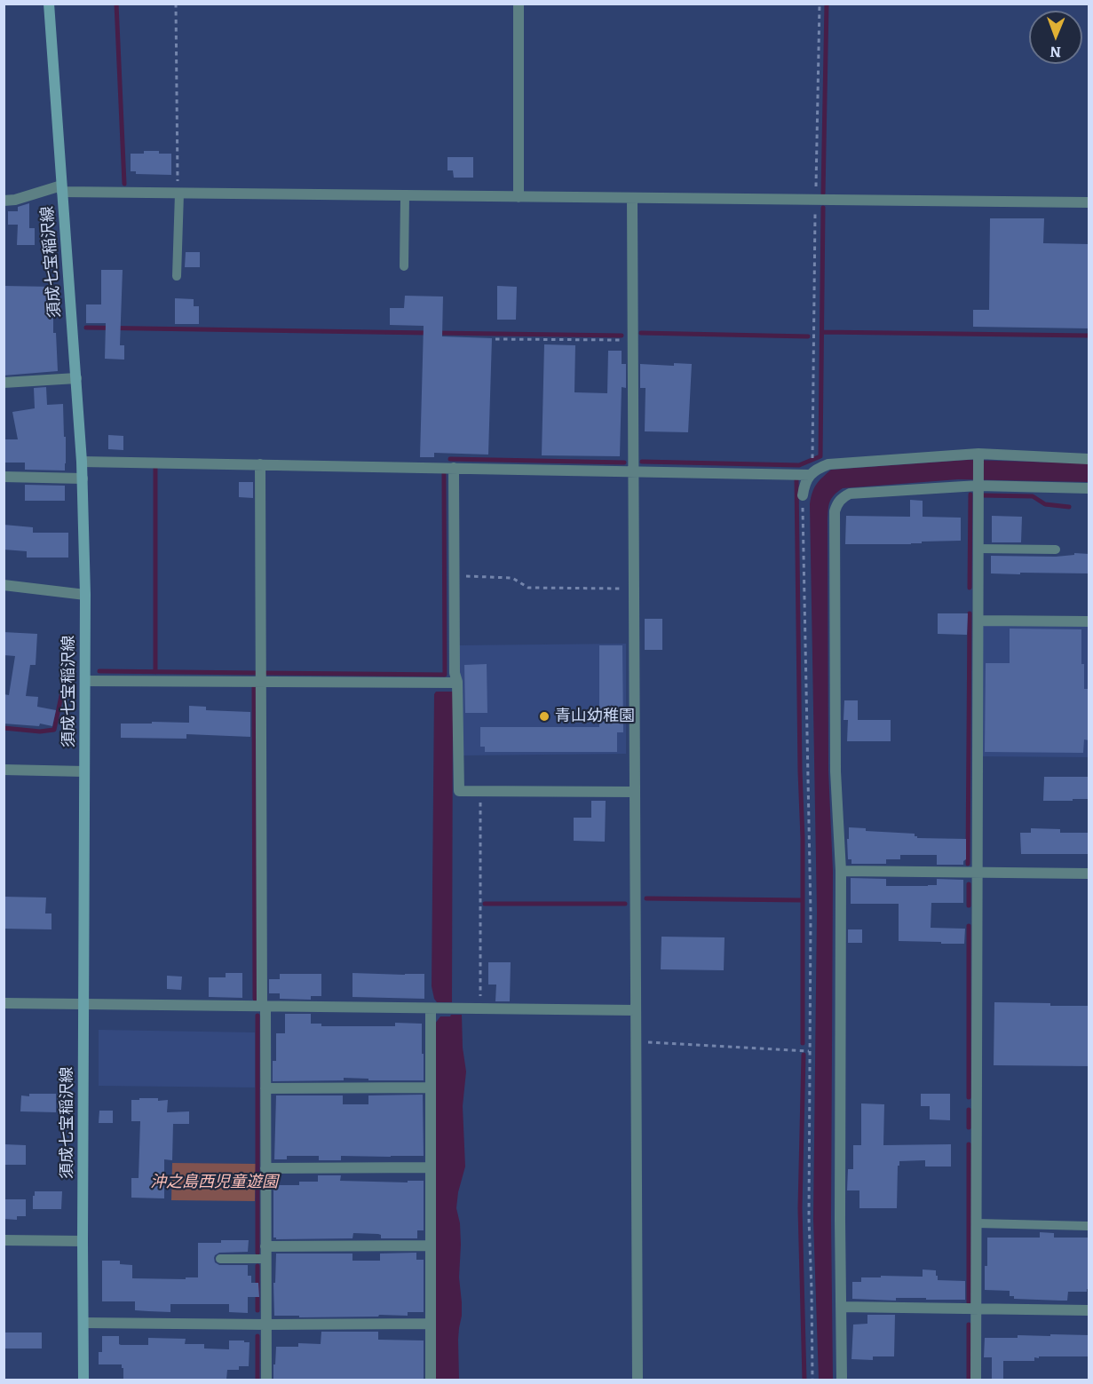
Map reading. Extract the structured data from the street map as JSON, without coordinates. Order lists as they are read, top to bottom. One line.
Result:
{"streets":{"main road":["須成七宝稲沢線"]},"parks":["沖之島西児童遊園"],"places":["青山幼稚園"],"north":"bottom"}
